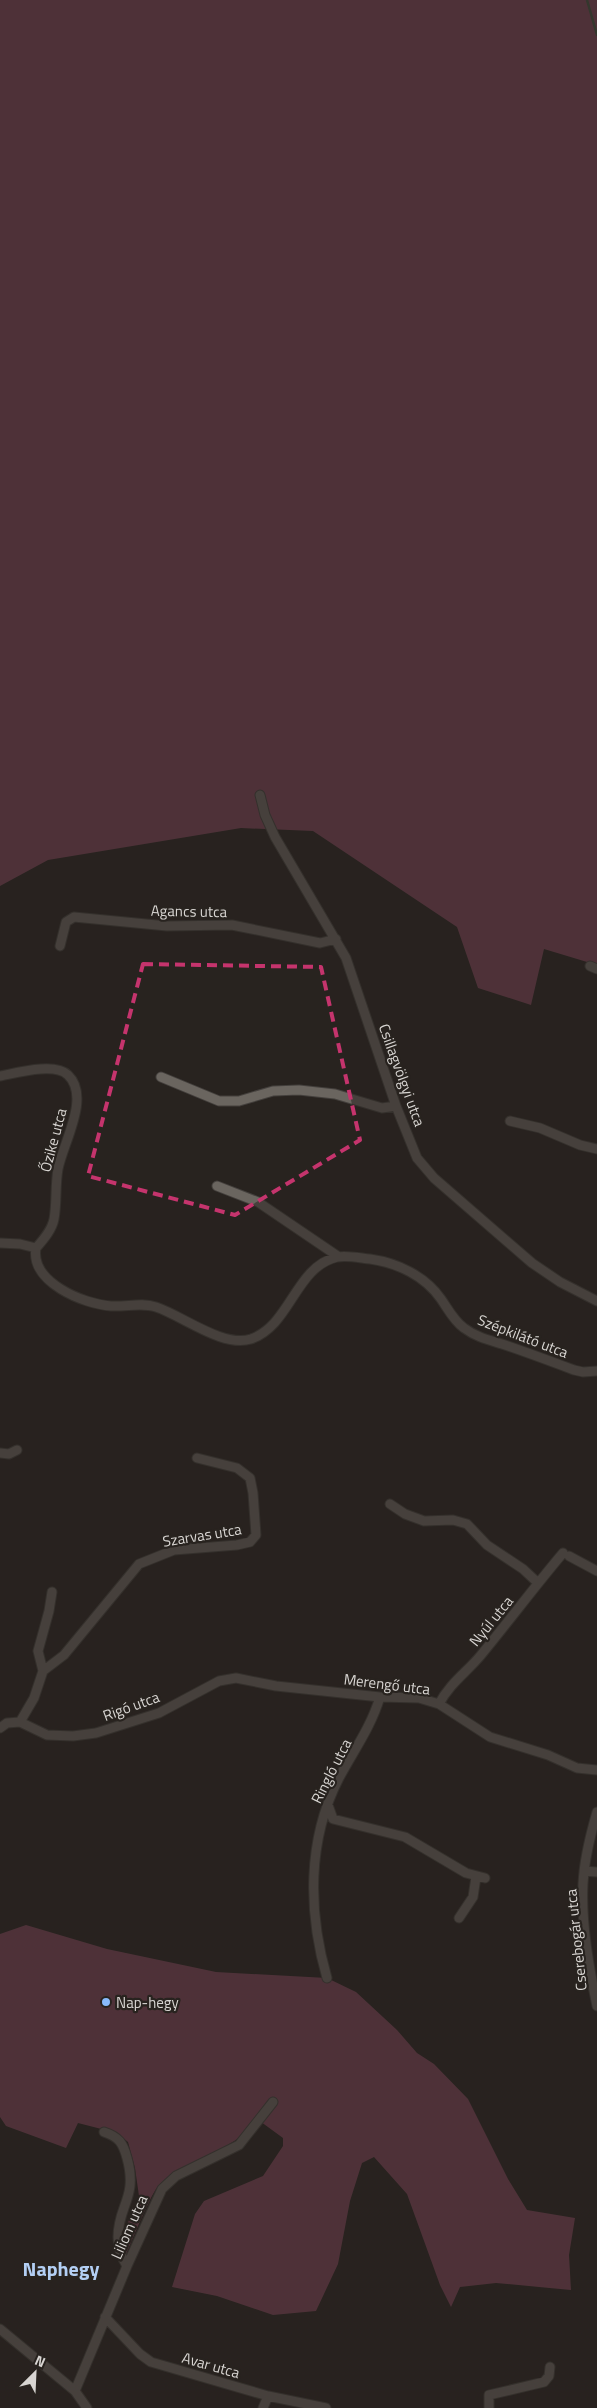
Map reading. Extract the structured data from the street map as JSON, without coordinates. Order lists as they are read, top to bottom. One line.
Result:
{"streets":{"street":["Agancs utca","Csillagvölgyi utca","Őzike utca","Szépkilátó utca","Szarvas utca","Nyúl utca","Merengő utca","Rigó utca","Ringló utca","Cserebogár utca","Liliom utca","Avar utca"]},"crossings":[["Agancs utca","Csillagvölgyi utca"],["Őzike utca","Szépkilátó utca"],["Nyúl utca","Merengő utca"],["Merengő utca","Rigó utca"],["Merengő utca","Ringló utca"],["Liliom utca","Avar utca"]],"districts":["Naphegy"],"places":["Nap-hegy"],"north":"top right"}
